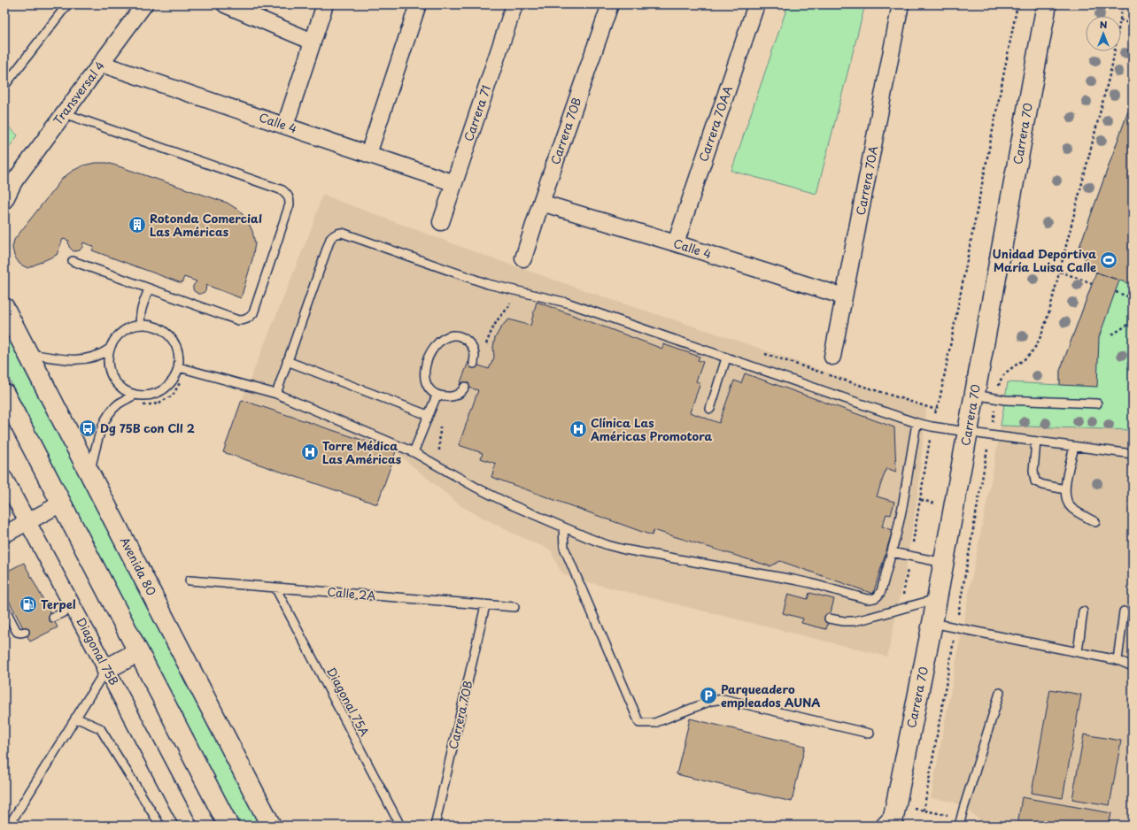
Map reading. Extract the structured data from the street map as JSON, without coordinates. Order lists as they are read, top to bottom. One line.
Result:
{"streets":{"main road":["Carrera 70","Avenida 80"],"street":["Transversal 4","Carrera 71","Calle 4","Carrera 70AA","Carrera 70B","Carrera 70A","Diagonal 75B"],"lane":["Calle 2A","Diagonal 75A"]},"crossings":[["Transversal 4","Calle 4"],["Carrera 71","Calle 4"],["Calle 4","Carrera 70AA"],["Calle 4","Carrera 70B"],["Calle 4","Carrera 70A"],["Carrera 70B","Calle 2A"],["Calle 2A","Diagonal 75A"]],"places":{"building":["Rotonda Comercial Las Américas"],"sports":["Unidad Deportiva María Luisa Calle"],"bus stop":["Dg 75B con Cll 2"],"hospital":["Clínica Las Américas Promotora","Torre Médica Las Américas"],"fuel station":["Terpel"],"parking":["Parqueadero empleados AUNA"]},"north":"top"}
